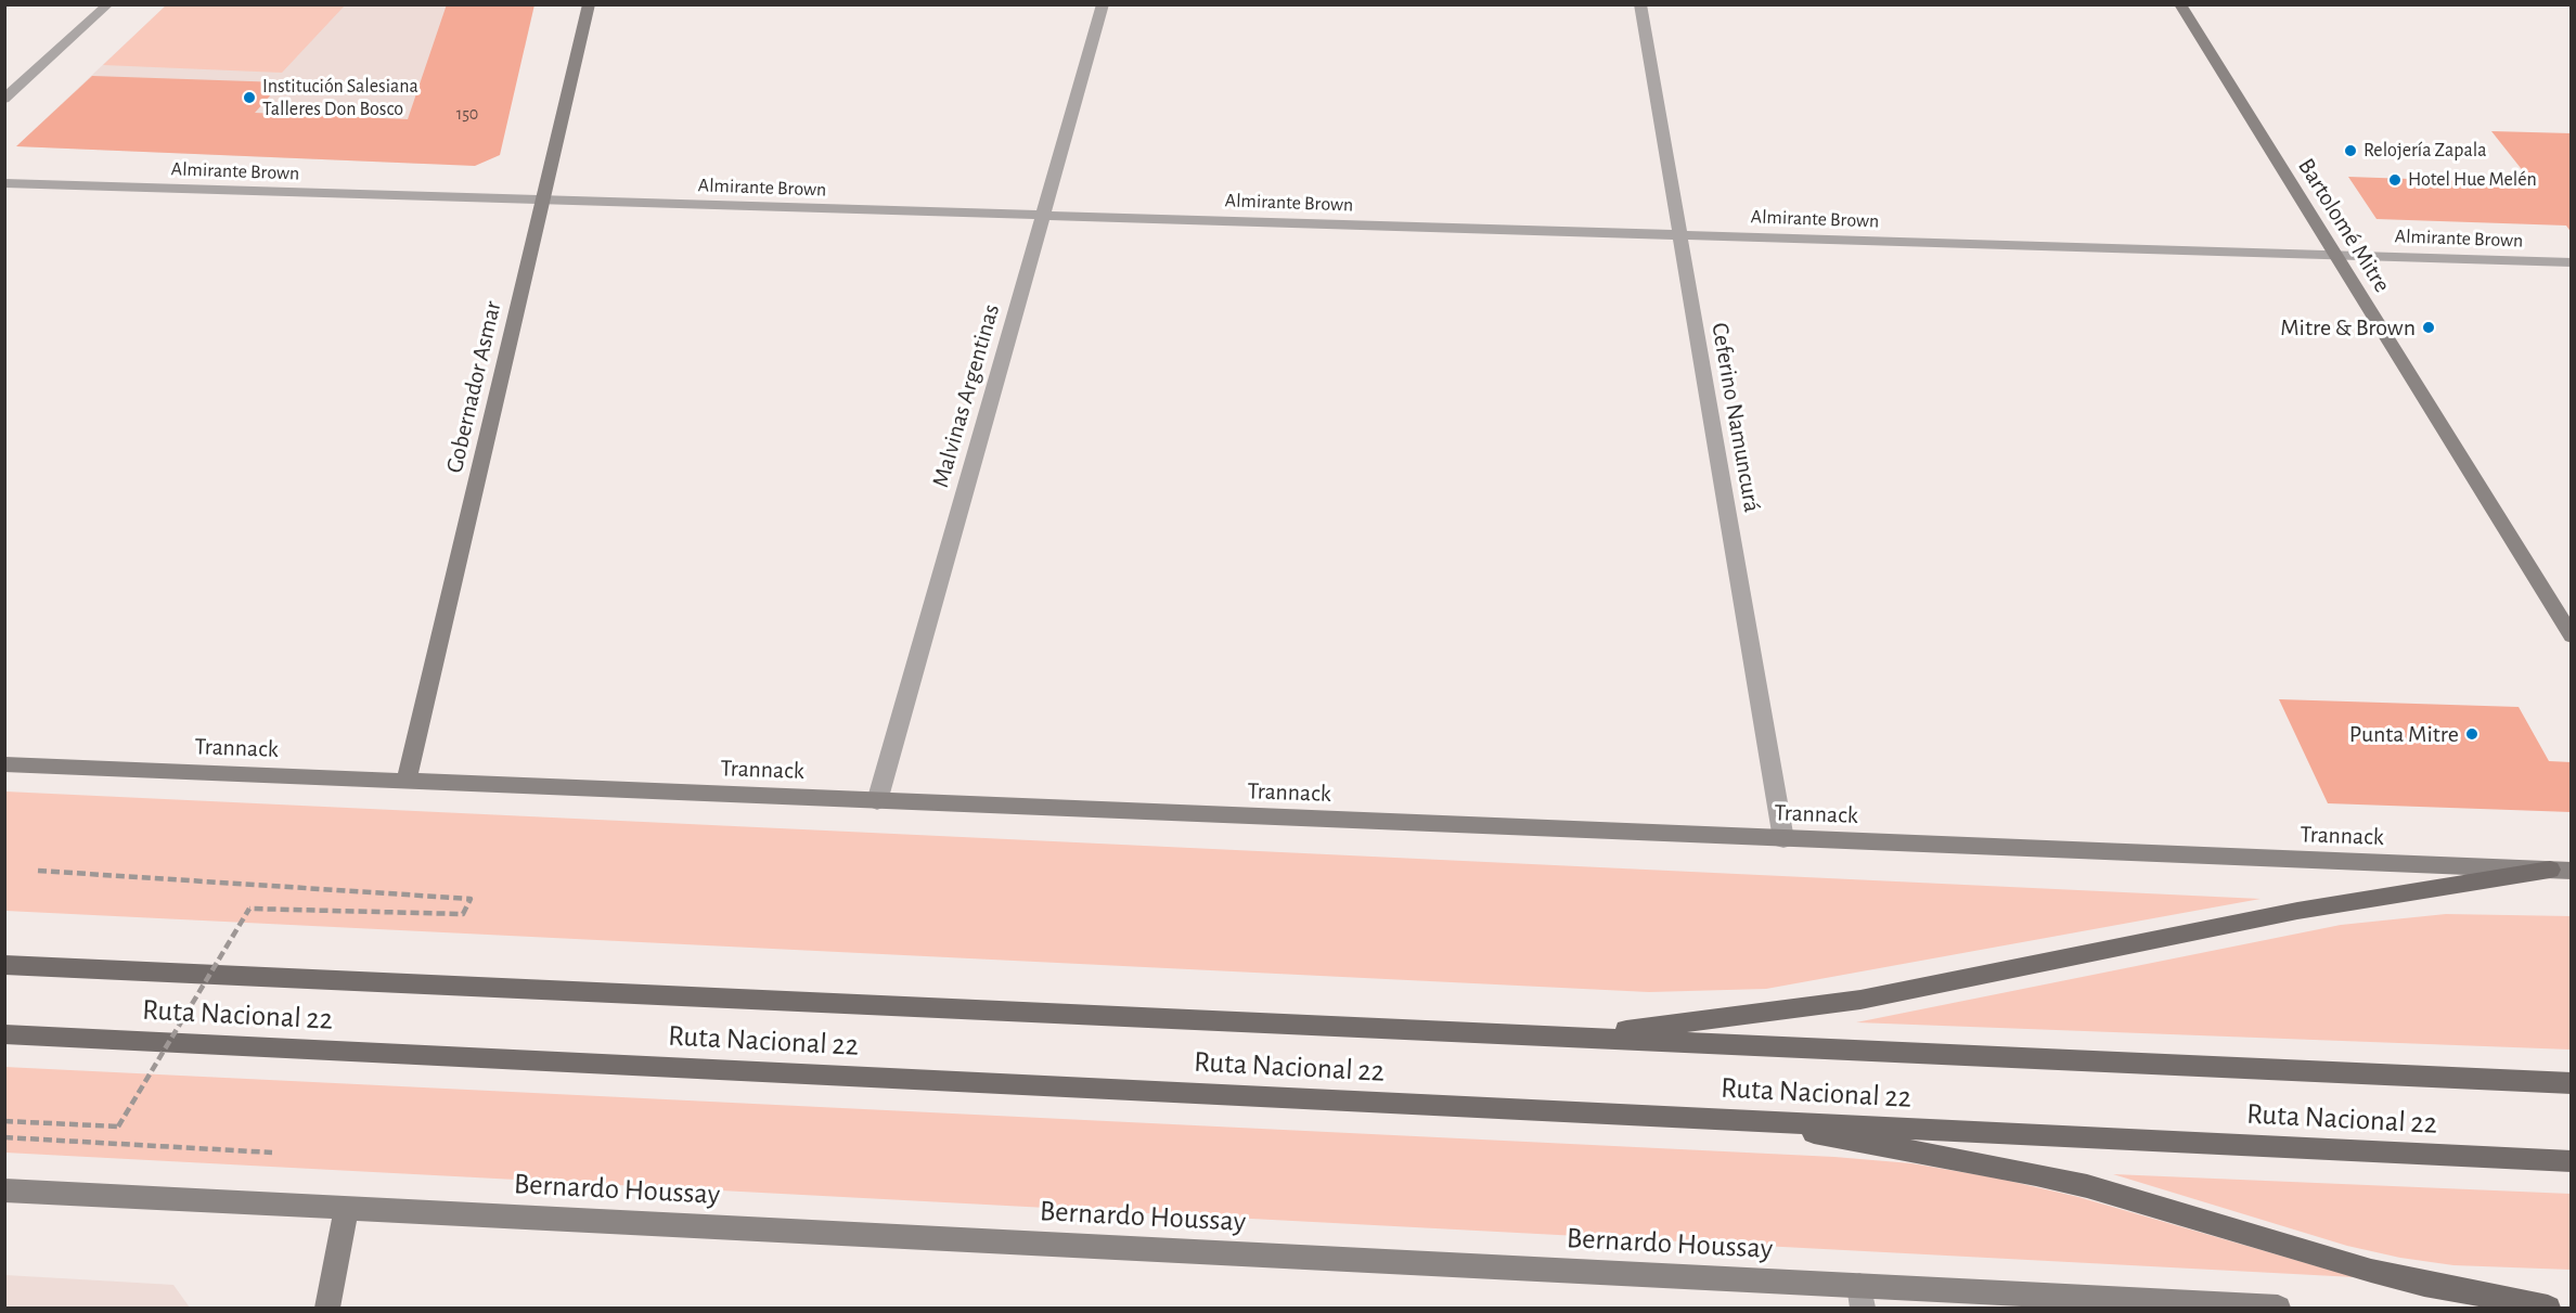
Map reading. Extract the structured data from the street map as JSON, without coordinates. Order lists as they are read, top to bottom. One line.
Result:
{"streets":{"main road":["Ruta Nacional 22"],"street":["Almirante Brown","Bartolomé Mitre","Gobernador Asmar","Malvinas Argentinas","Ceferino Namuncurá","Trannack","Bernardo Houssay"]},"crossings":[["Almirante Brown","Bartolomé Mitre"],["Almirante Brown","Gobernador Asmar"],["Almirante Brown","Malvinas Argentinas"],["Almirante Brown","Ceferino Namuncurá"],["Gobernador Asmar","Trannack"],["Malvinas Argentinas","Trannack"],["Ceferino Namuncurá","Trannack"]],"places":["Institución Salesiana Talleres Don Bosco","Relojería Zapala","Hotel Hue Melén","Mitre & Brown","Punta Mitre"],"house_numbers":["150"]}
